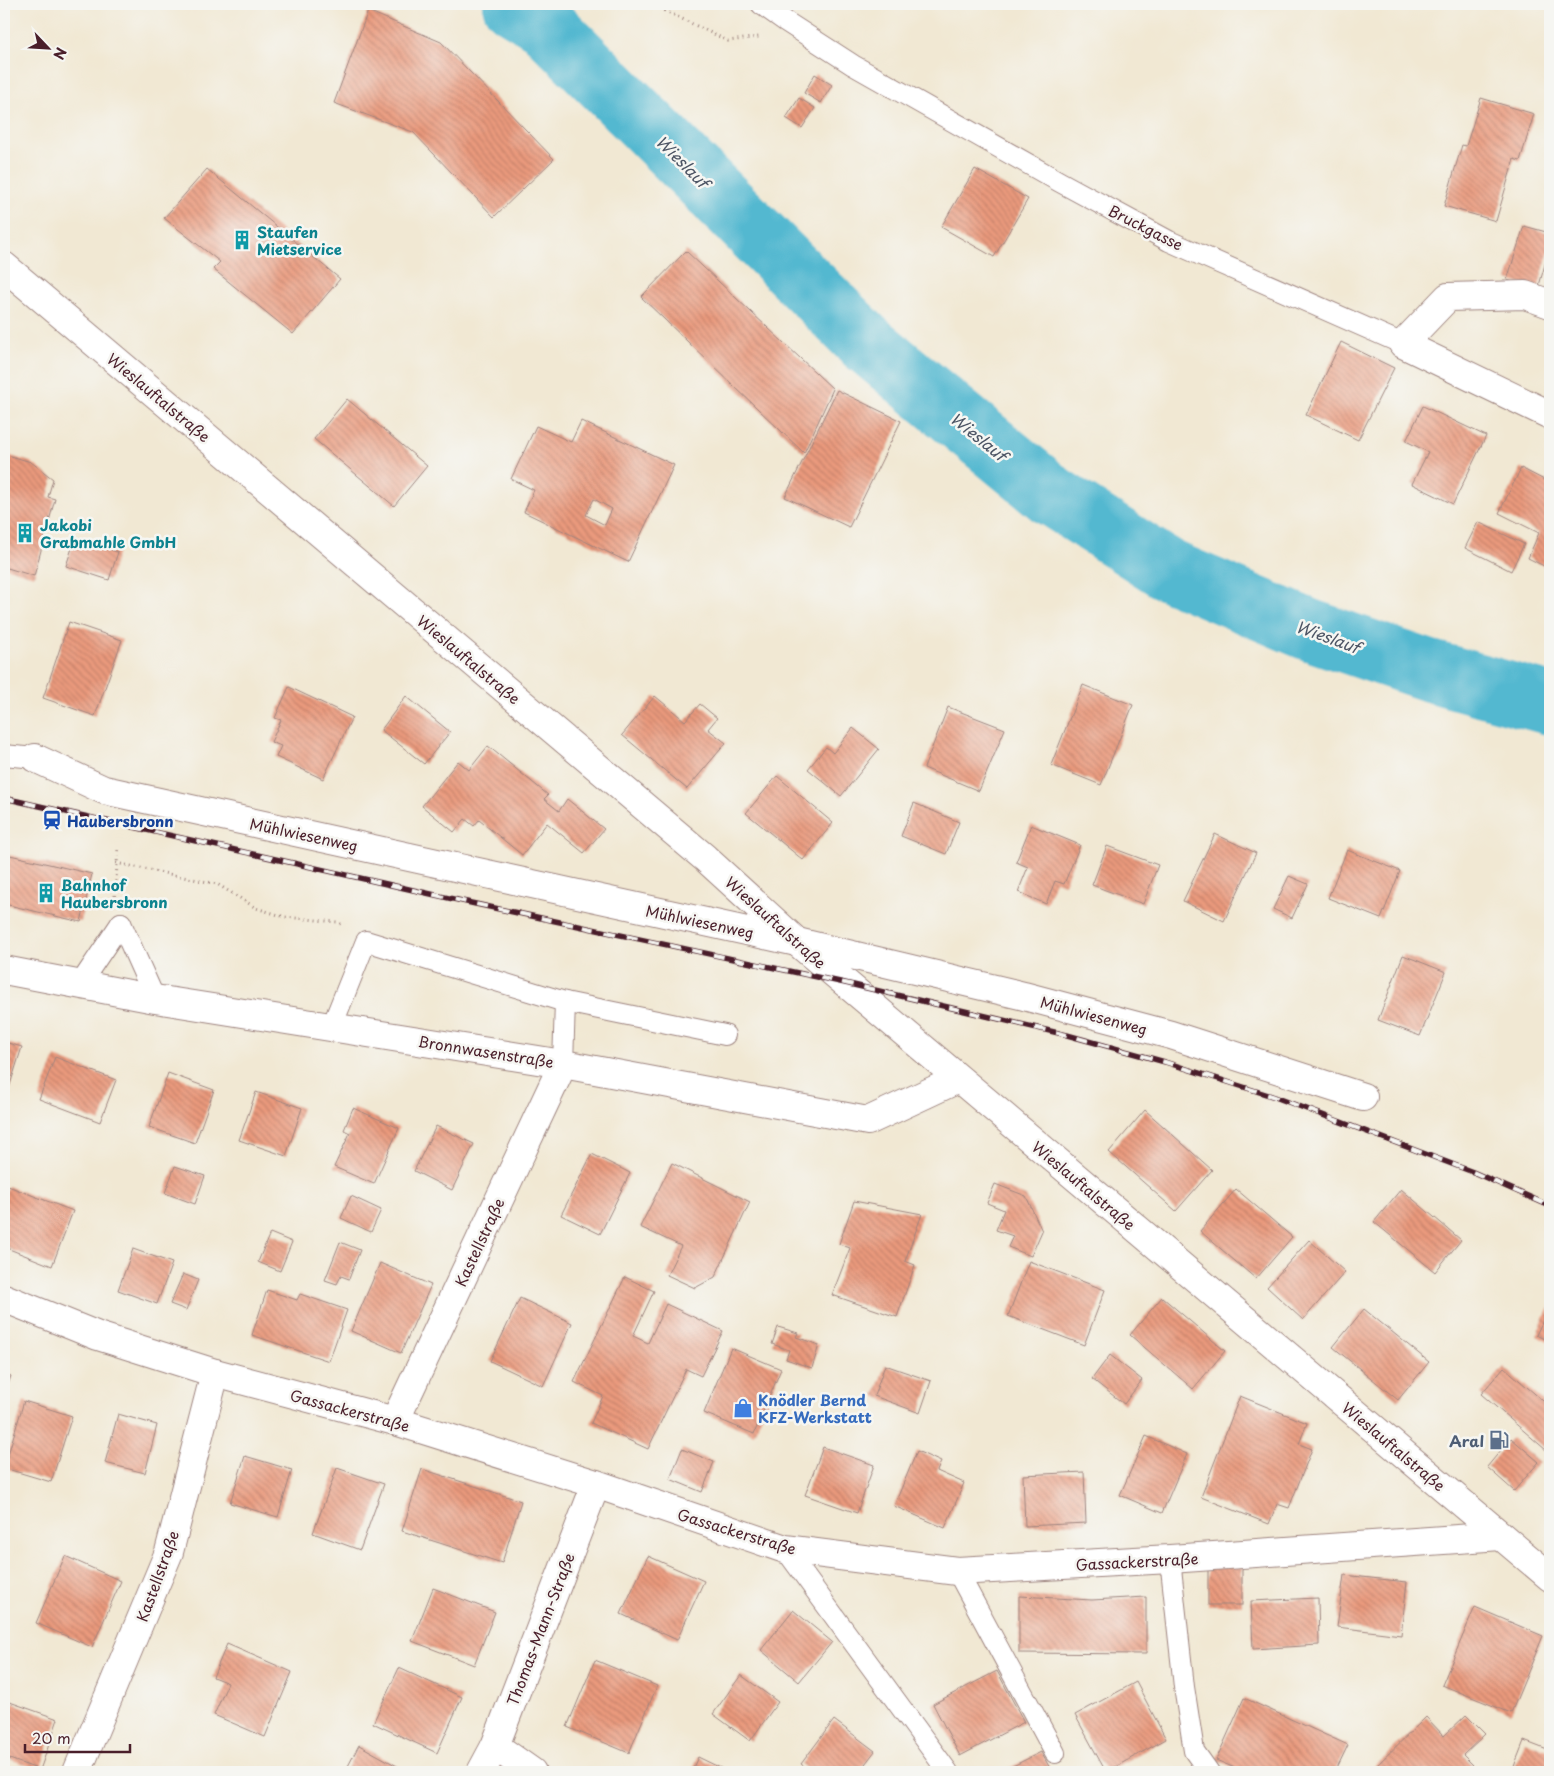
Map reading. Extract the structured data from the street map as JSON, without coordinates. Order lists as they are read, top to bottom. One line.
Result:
{"streets":{"street":["Bruckgasse","Wieslauftalstraße","Mühlwiesenweg","Bronnwasenstraße","Kastellstraße","Gassackerstraße","Thomas-Mann-Straße"]},"crossings":[["Wieslauftalstraße","Mühlwiesenweg"],["Wieslauftalstraße","Bronnwasenstraße"],["Wieslauftalstraße","Gassackerstraße"],["Bronnwasenstraße","Kastellstraße"],["Kastellstraße","Gassackerstraße"],["Gassackerstraße","Thomas-Mann-Straße"]],"water":["Wieslauf"],"places":{"building":["Staufen Mietservice","Jakobi Grabmahle GmbH","Bahnhof Haubersbronn"],"station":["Haubersbronn"],"shop":["Knödler Bernd KFZ-Werkstatt"],"fuel station":["Aral"]},"scale_bar":"20 m","north":"bottom right"}
